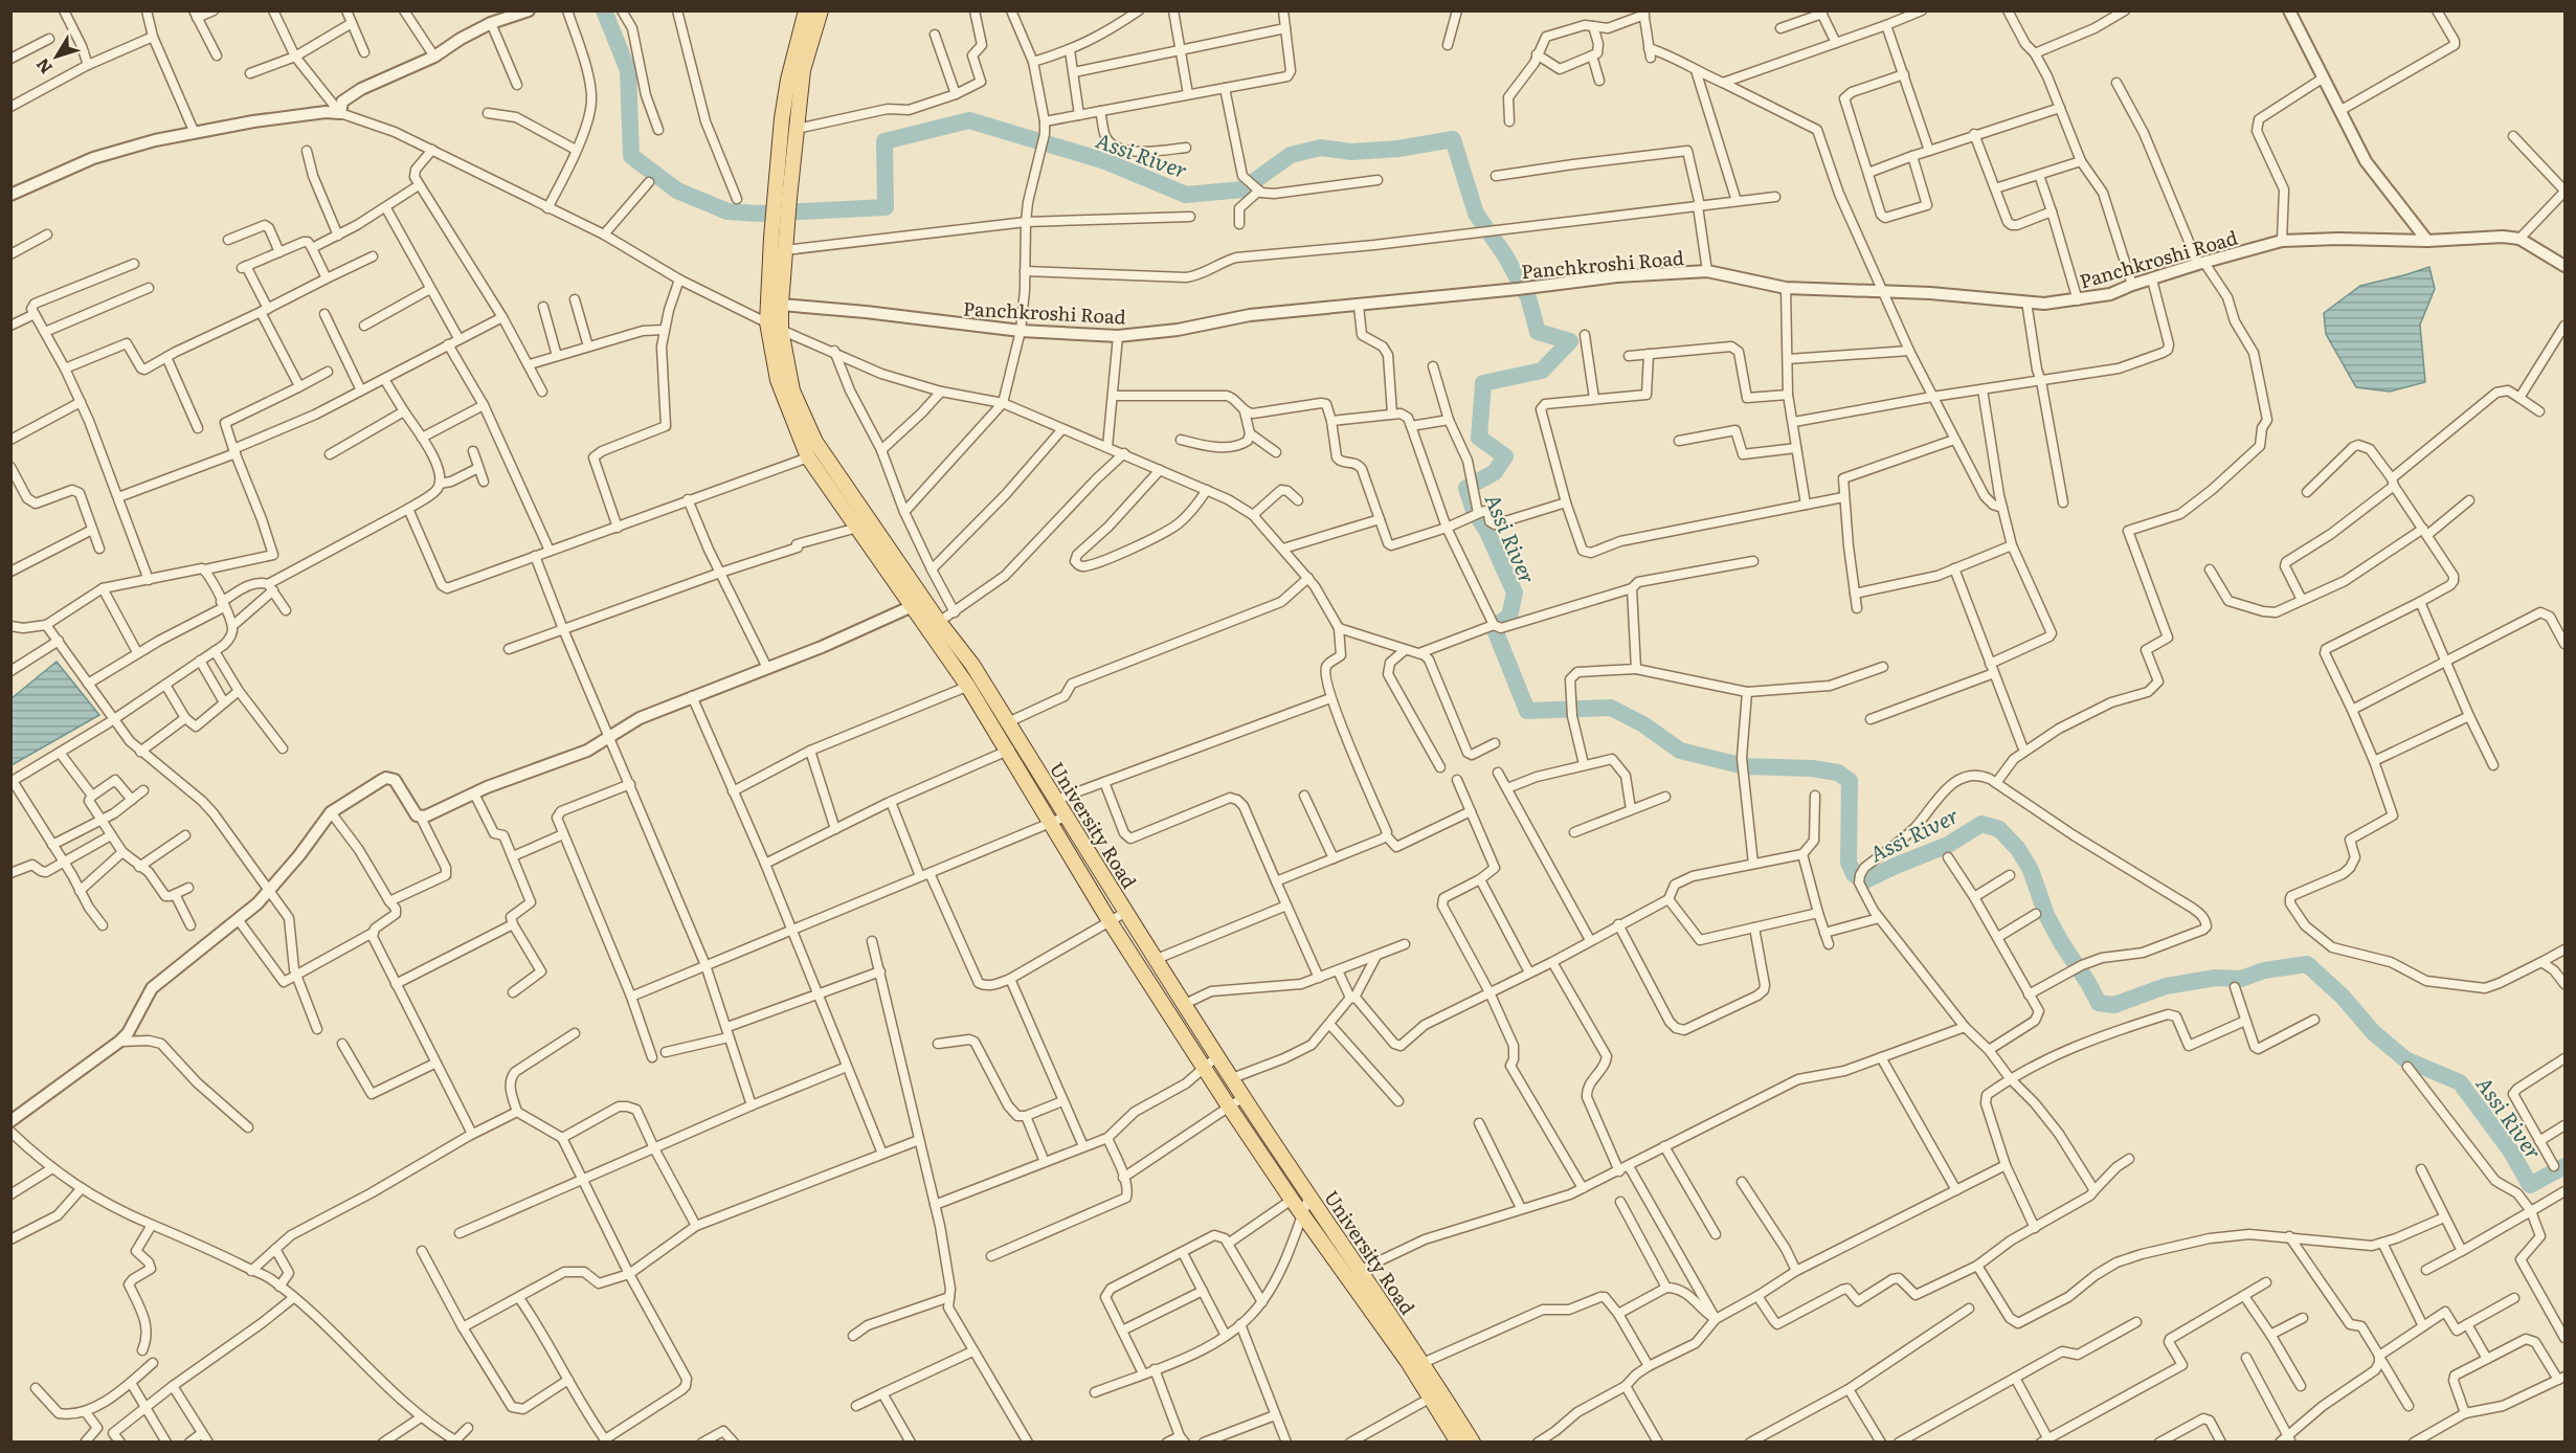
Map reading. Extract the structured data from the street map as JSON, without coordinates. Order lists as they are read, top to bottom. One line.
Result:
{"streets":{"main road":["University Road"],"street":["Panchkroshi Road"]},"crossings":[["Panchkroshi Road","University Road"]],"water":["Assi River"],"north":"bottom left"}
